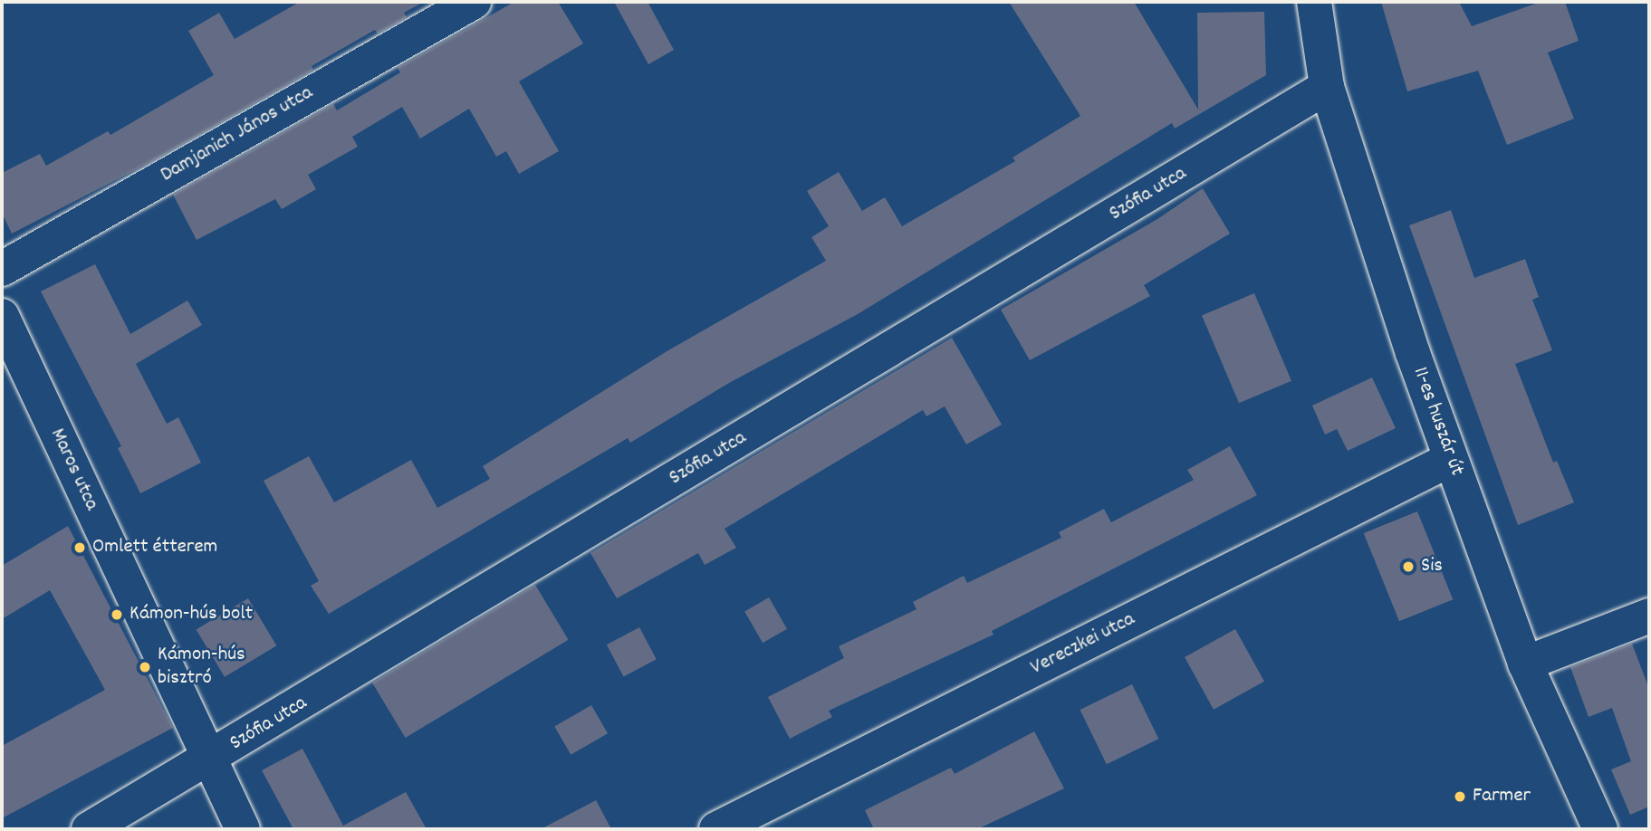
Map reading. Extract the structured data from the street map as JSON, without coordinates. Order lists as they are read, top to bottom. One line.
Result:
{"streets":{"street":["Damjanich János utca","Szófia utca","11-es huszár út","Maros utca","Vereczkei utca"]},"crossings":[["Szófia utca","11-es huszár út"],["Szófia utca","Maros utca"],["11-es huszár út","Vereczkei utca"]],"places":["Omlett étterem","Sis","Kámon-hús bolt","Kámon-hús bisztró","Farmer"]}
